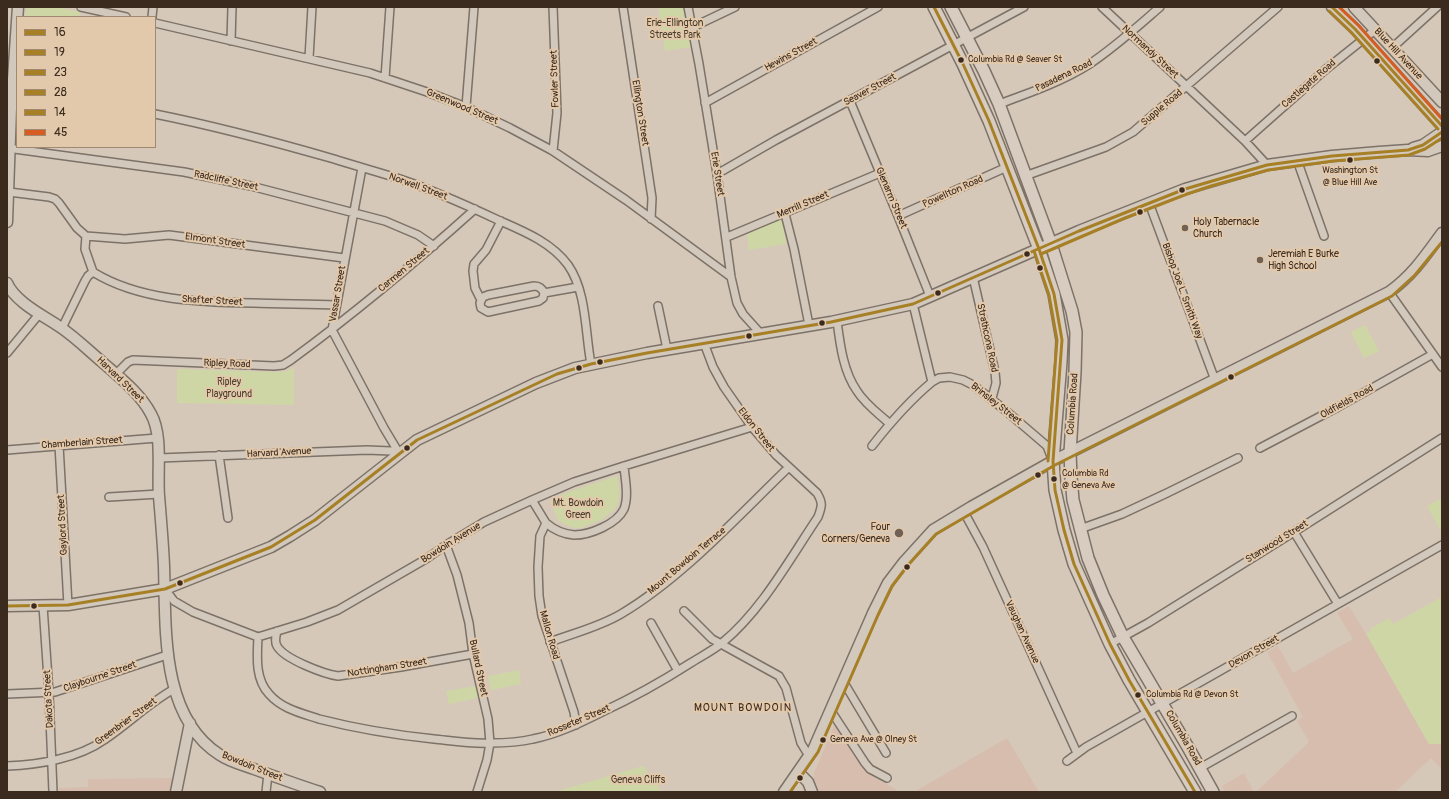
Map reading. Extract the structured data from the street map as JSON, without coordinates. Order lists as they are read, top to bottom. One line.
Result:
{"streets":{"main road":["Blue Hill Avenue","Harvard Street","Columbia Road","Bowdoin Street"],"street":["Normandy Street","Hewins Street","Pasadena Road","Fowler Street","Castlegate Road","Seaver Street","Greenwood Street","Supple Road","Ellington Street","Erie Street","Radcliffe Street","Norwell Street","Powellton Road","Glenarm Street","Merrill Street","Elmont Street","Carmen Street","Bishop Joe L. Smith Way","Vassar Street","Shafter Street","Strathcona Road","Ripley Road","Oldfields Road","Brinsley Street","Eldon Street","Chamberlain Street","Harvard Avenue","Gaylord Street","Stanwood Street","Bowdoin Avenue","Mount Bowdoin Terrace","Vaughan Avenue","Mallon Road","Devon Street","Nottingham Street","Bullard Street","Claybourne Street","Dakota Street","Rosseter Street","Greenbrier Street"]},"crossings":[["Normandy Street","Pasadena Road"],["Normandy Street","Castlegate Road"],["Normandy Street","Supple Road"],["Blue Hill Avenue","Castlegate Road"],["Hewins Street","Erie Street"],["Pasadena Road","Columbia Road"],["Fowler Street","Greenwood Street"],["Seaver Street","Erie Street"],["Seaver Street","Glenarm Street"],["Seaver Street","Columbia Road"],["Greenwood Street","Ellington Street"],["Greenwood Street","Erie Street"],["Supple Road","Columbia Road"],["Erie Street","Merrill Street"],["Radcliffe Street","Carmen Street"],["Radcliffe Street","Vassar Street"],["Norwell Street","Carmen Street"],["Norwell Street","Vassar Street"],["Powellton Road","Glenarm Street"],["Powellton Road","Columbia Road"],["Glenarm Street","Merrill Street"],["Elmont Street","Vassar Street"],["Carmen Street","Vassar Street"],["Carmen Street","Ripley Road"],["Vassar Street","Shafter Street"],["Vassar Street","Ripley Road"],["Vassar Street","Harvard Avenue"],["Strathcona Road","Brinsley Street"],["Ripley Road","Harvard Street"],["Harvard Street","Chamberlain Street"],["Harvard Street","Harvard Avenue"],["Harvard Street","Bowdoin Street"],["Brinsley Street","Columbia Road"],["Columbia Road","Stanwood Street"],["Columbia Road","Devon Street"],["Eldon Street","Bowdoin Avenue"],["Eldon Street","Mount Bowdoin Terrace"],["Eldon Street","Rosseter Street"],["Chamberlain Street","Gaylord Street"],["Bowdoin Avenue","Nottingham Street"],["Bowdoin Avenue","Bullard Street"],["Bowdoin Avenue","Rosseter Street"],["Mount Bowdoin Terrace","Mallon Road"],["Vaughan Avenue","Devon Street"],["Mallon Road","Rosseter Street"],["Nottingham Street","Bullard Street"],["Bullard Street","Rosseter Street"],["Claybourne Street","Dakota Street"],["Claybourne Street","Bowdoin Street"],["Dakota Street","Greenbrier Street"],["Greenbrier Street","Bowdoin Street"]],"districts":["MOUNT BOWDOIN"],"parks":["Erie-Ellington Streets Park","Ripley Playground","Mt. Bowdoin Green","Geneva Cliffs"],"places":["Columbia Rd @ Seaver St","Washington St @ Blue Hill Ave","Holy Tabernacle Church","Jeremiah E Burke High School","Columbia Rd @ Geneva Ave","Four Corners/Geneva","Columbia Rd @ Devon St","Geneva Ave @ Olney St"],"lines":["transit line 16","transit line 28","transit line 45","transit line 14","transit line 23","transit line 19"],"legend":["16","19","23","28","14","45"]}
